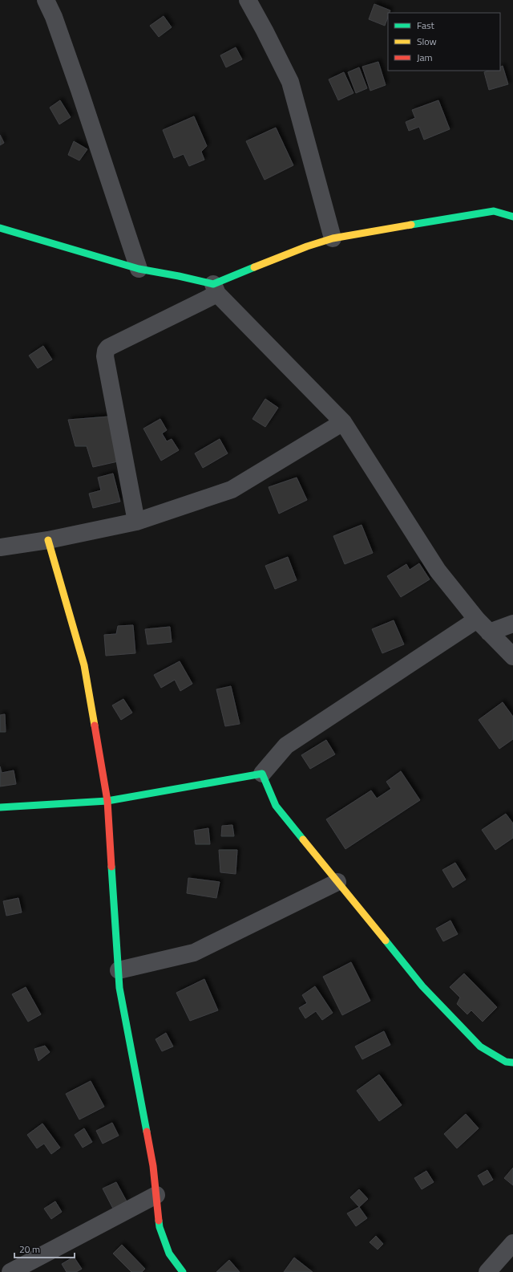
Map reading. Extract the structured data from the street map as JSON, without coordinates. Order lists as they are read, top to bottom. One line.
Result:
{"legend":["Fast","Slow","Jam"],"scale_bar":"20 m"}
